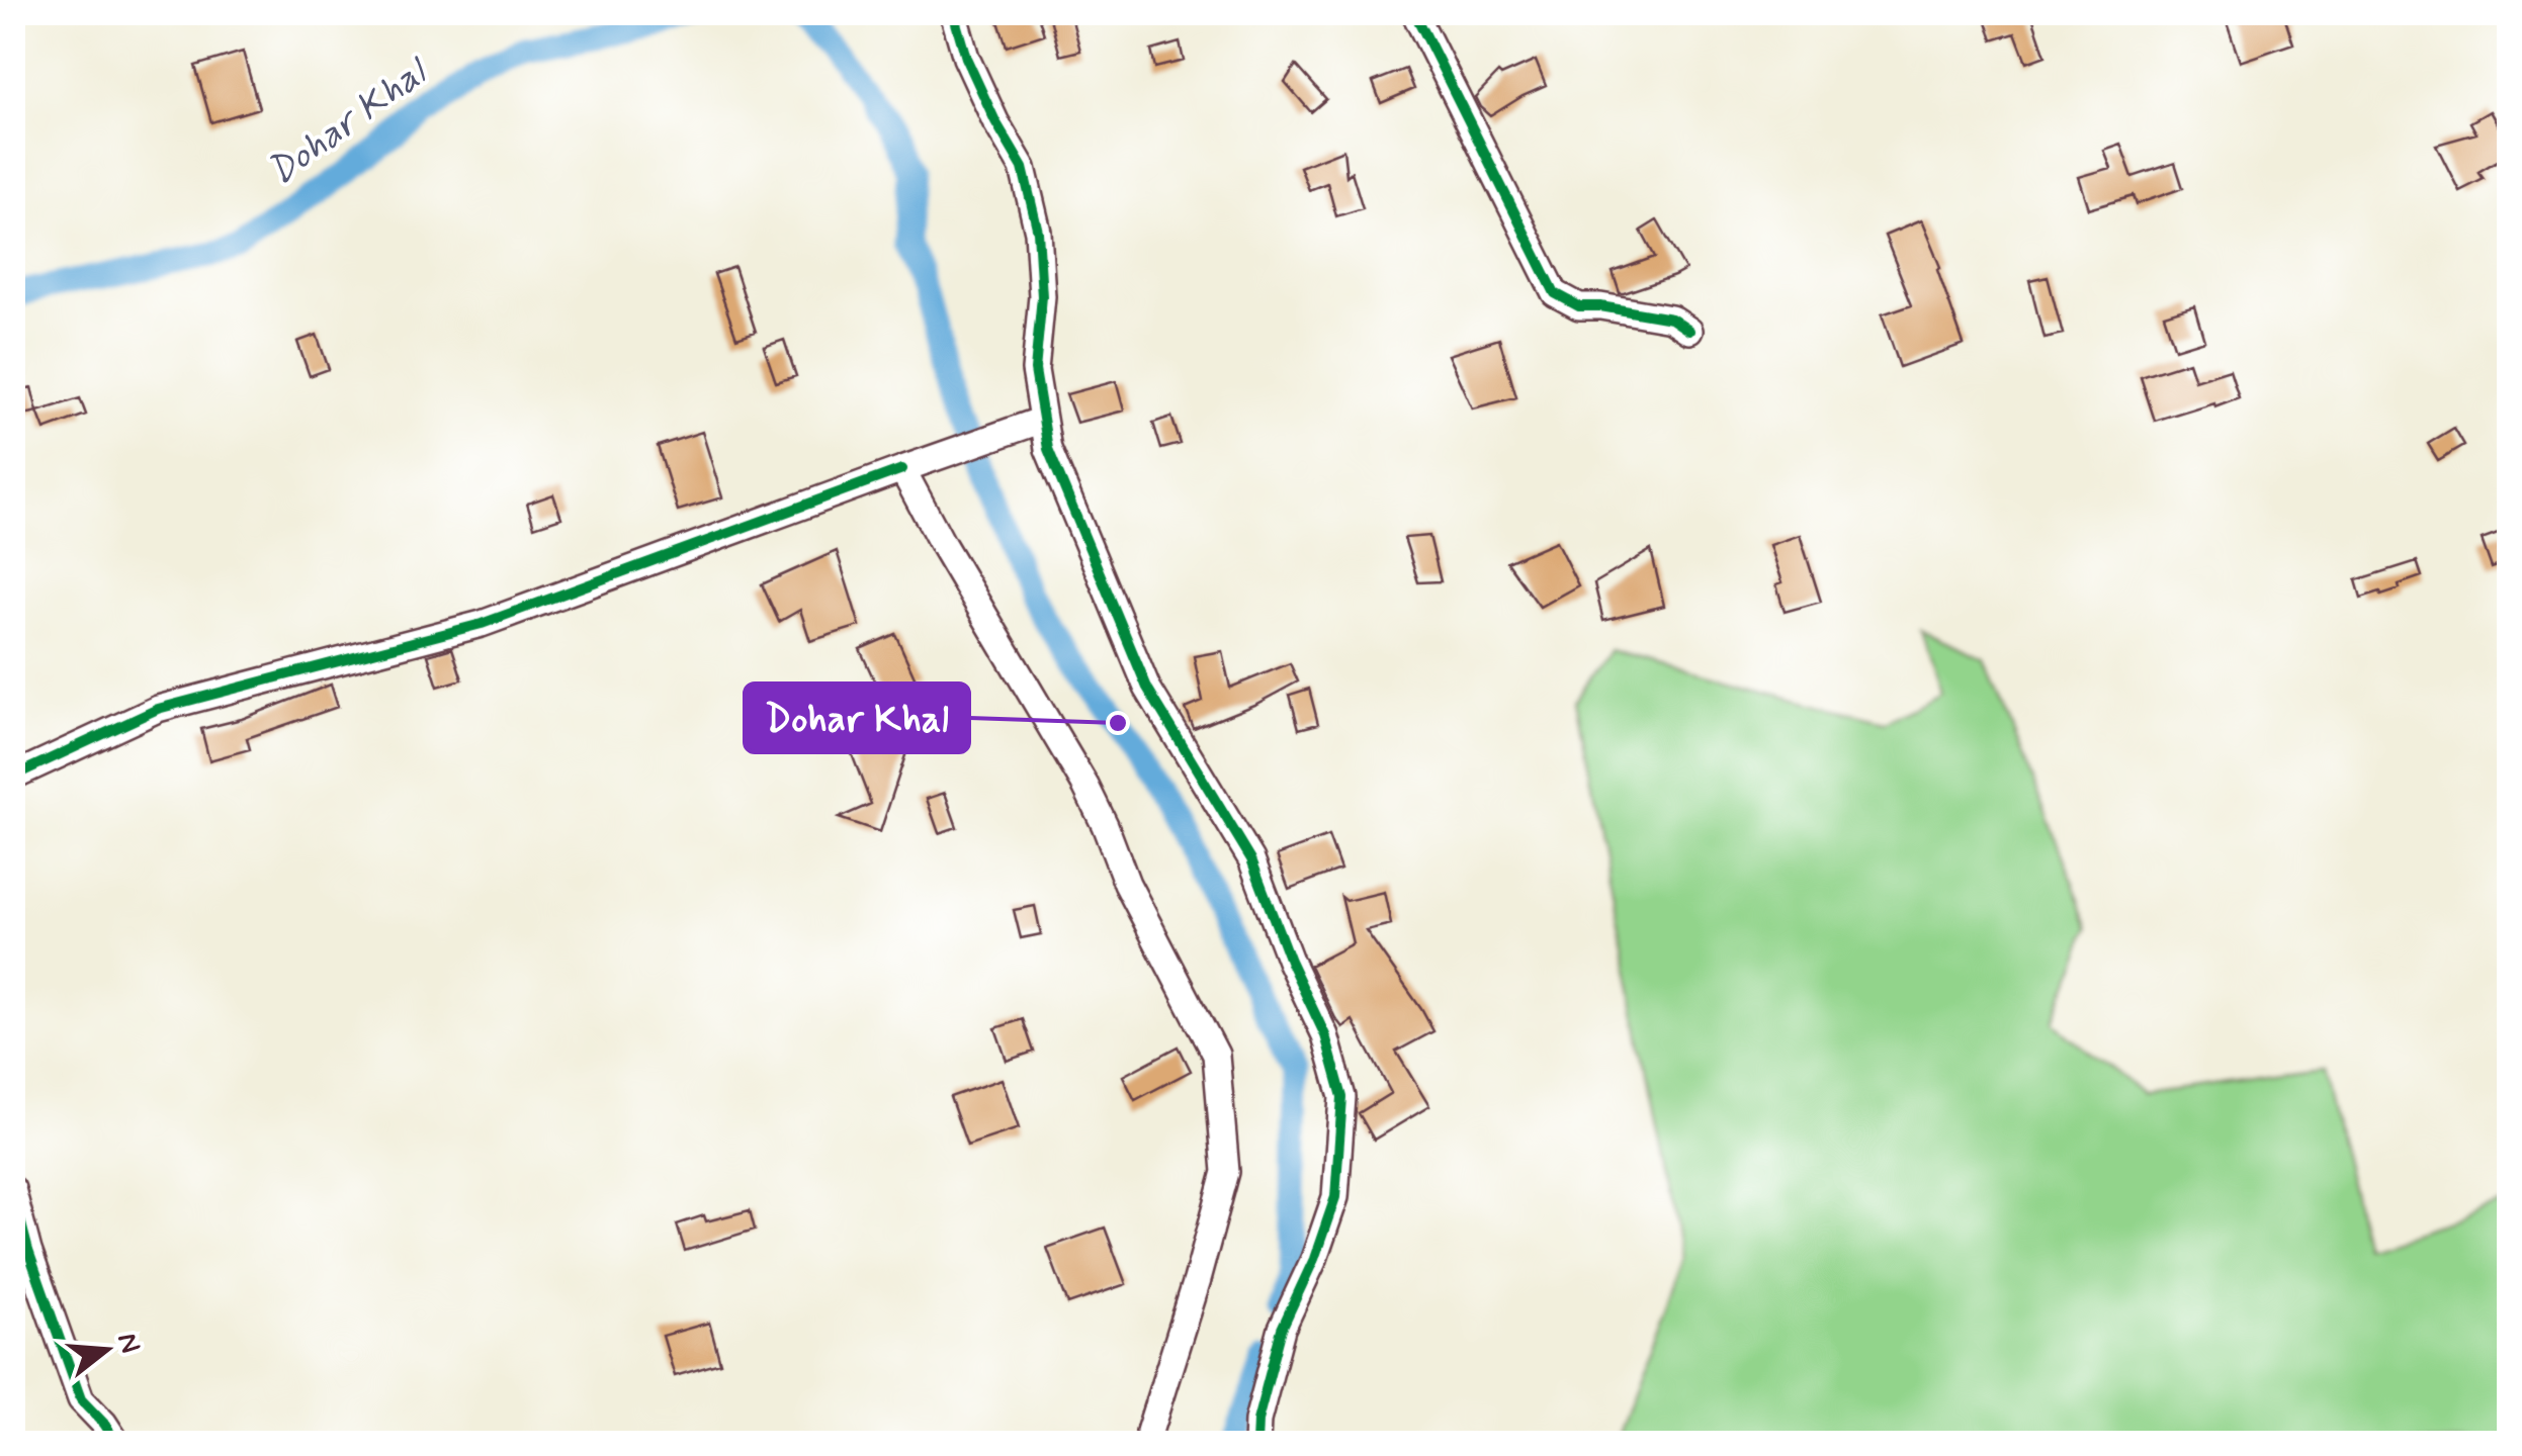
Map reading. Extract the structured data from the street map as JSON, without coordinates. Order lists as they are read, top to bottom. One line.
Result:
{"water":["Dohar Khal"],"places":["Dohar Khal"],"north":"right"}
